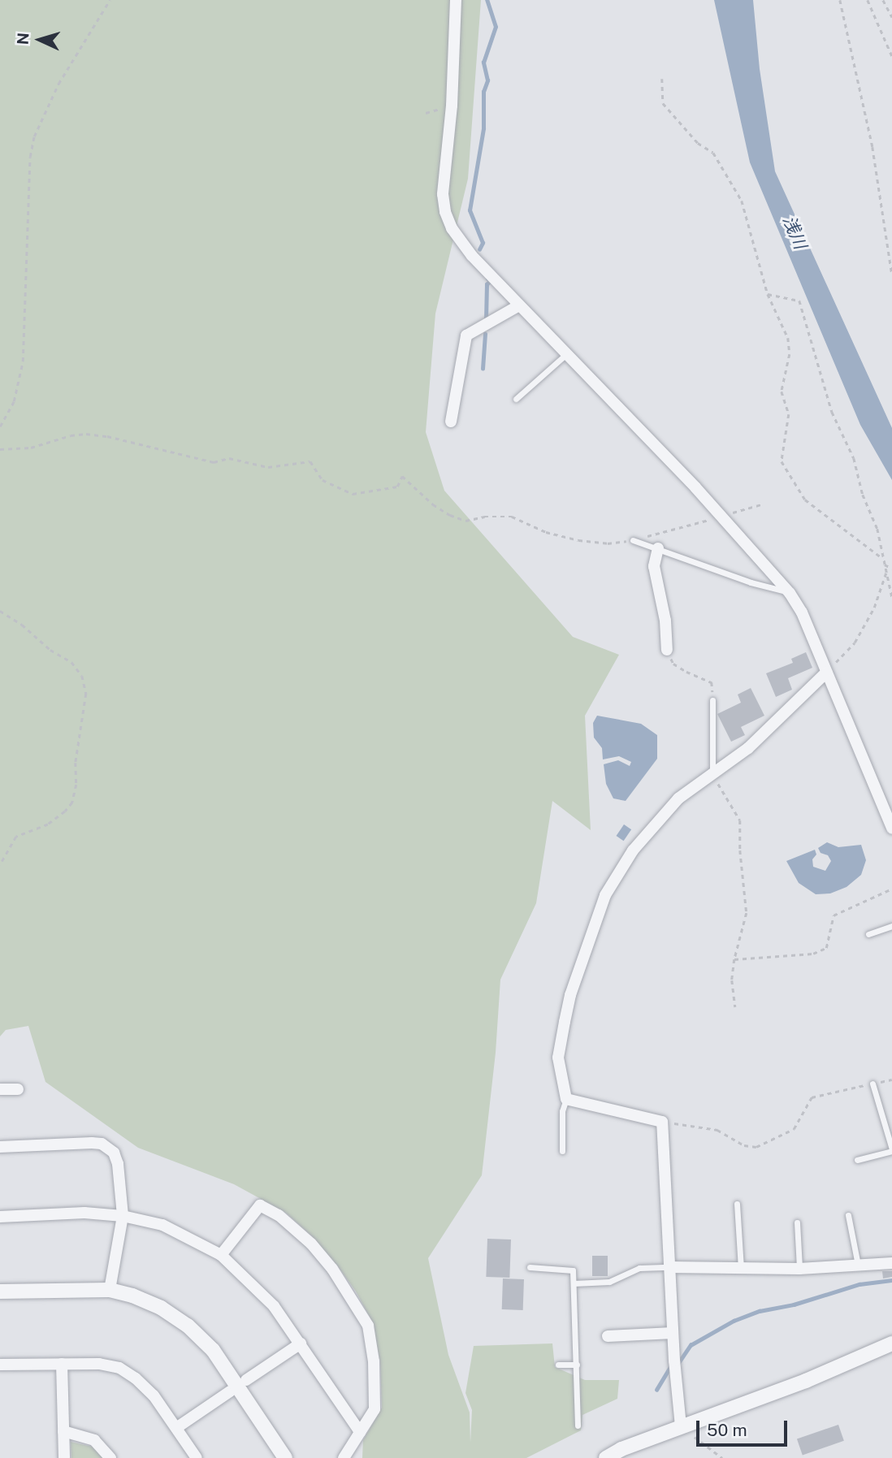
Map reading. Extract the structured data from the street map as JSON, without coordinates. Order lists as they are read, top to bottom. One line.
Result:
{"water":["浅川"],"scale_bar":"50 m","north":"left"}
